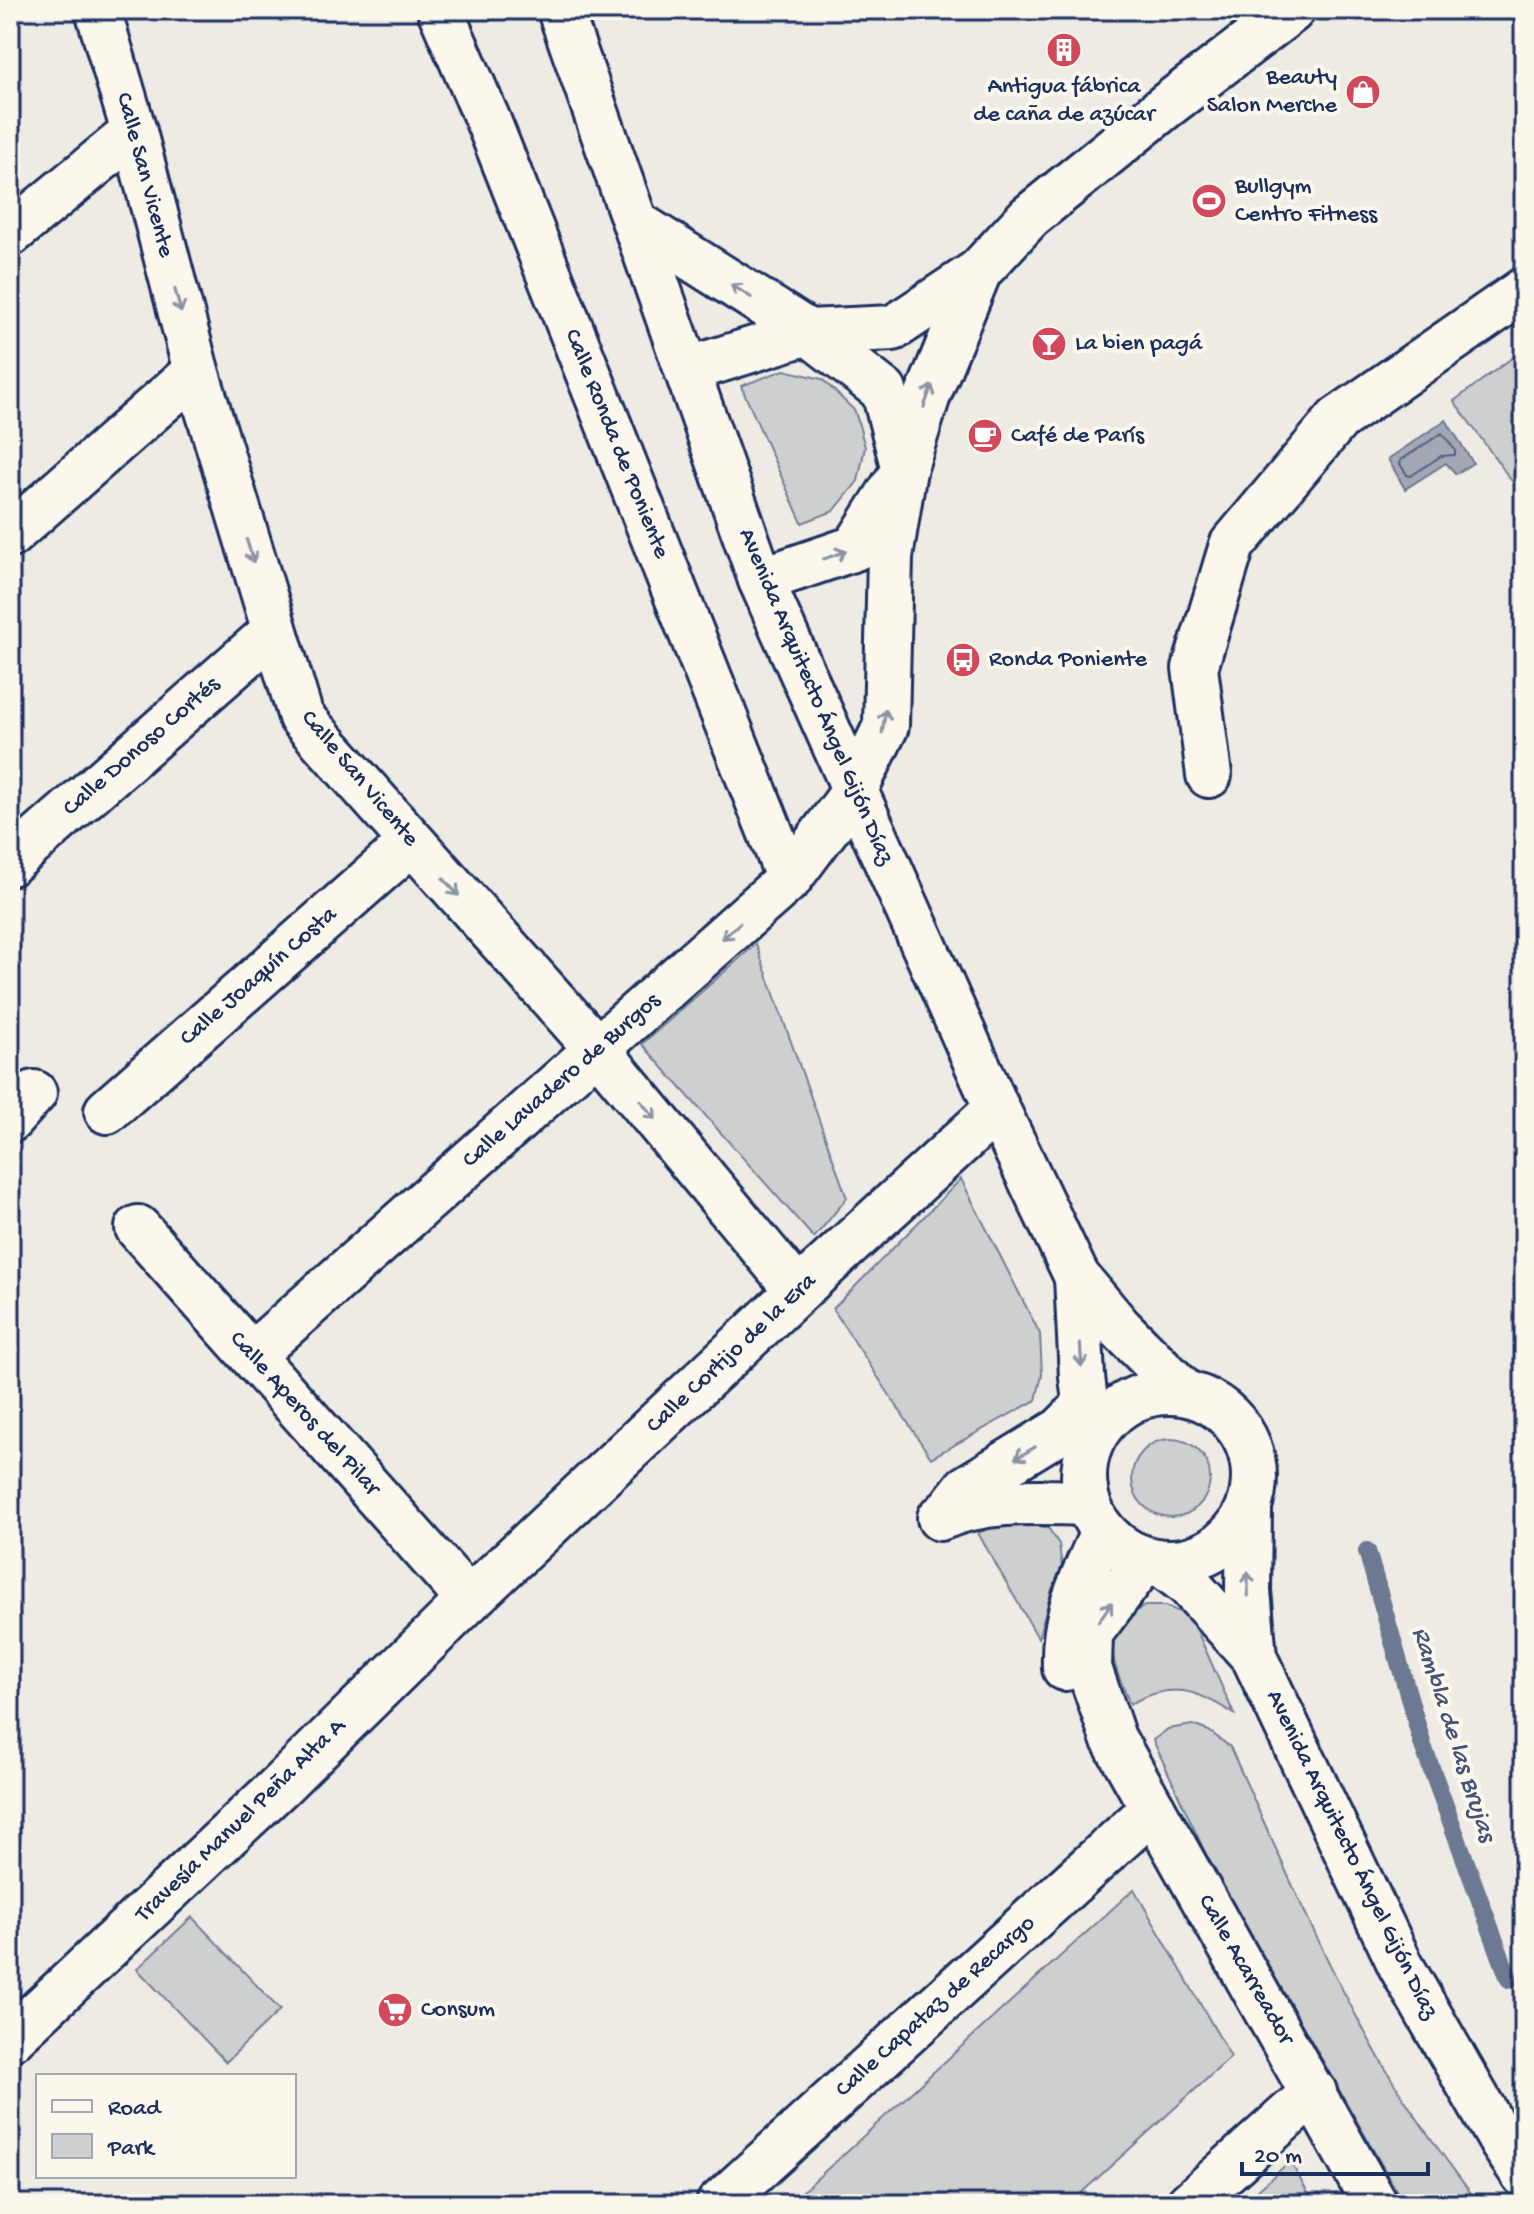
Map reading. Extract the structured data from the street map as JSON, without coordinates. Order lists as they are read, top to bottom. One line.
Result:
{"streets":{"street":["Calle San Vicente","Calle Ronda de Poniente","Avenida Arquitecto Ángel Gijón Díaz","Calle Donoso Cortés","Calle Joaquín Costa","Calle Lavadero de Burgos","Calle Cortijo de la Era","Calle Aperos del Pilar","Travesía Manuel Peña Alta A","Calle Acarreador","Calle Capataz de Recargo"]},"crossings":[["Calle San Vicente","Calle Donoso Cortés"],["Calle San Vicente","Calle Joaquín Costa"],["Calle San Vicente","Calle Lavadero de Burgos"],["Calle San Vicente","Calle Cortijo de la Era"],["Calle Ronda de Poniente","Calle Lavadero de Burgos"],["Avenida Arquitecto Ángel Gijón Díaz","Calle Lavadero de Burgos"],["Avenida Arquitecto Ángel Gijón Díaz","Calle Cortijo de la Era"],["Calle Lavadero de Burgos","Calle Aperos del Pilar"],["Calle Cortijo de la Era","Calle Aperos del Pilar"],["Calle Cortijo de la Era","Travesía Manuel Peña Alta A"],["Calle Aperos del Pilar","Travesía Manuel Peña Alta A"],["Calle Acarreador","Calle Capataz de Recargo"]],"one_way":["Calle San Vicente"],"water":["Rambla de las Brujas"],"places":{"building":["Antigua fábrica de caña de azúcar"],"shop":["Beauty Salon Merche"],"sports":["Bullgym Centro Fitness"],"bar":["La bien pagá"],"cafe":["Café de París"],"bus stop":["Ronda Poniente"],"supermarket":["Consum"]},"legend":["Road","Park"],"scale_bar":"20 m"}
